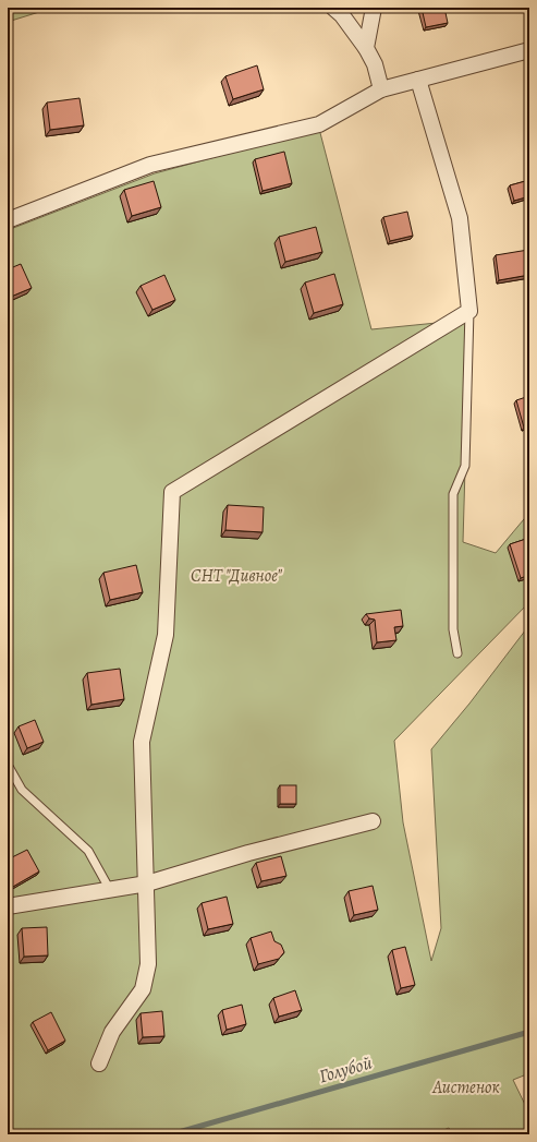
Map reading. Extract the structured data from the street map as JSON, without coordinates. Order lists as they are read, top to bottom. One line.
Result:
{"water":["Голубой"],"parks":["СНТ \"Дивное\"","Аистенок"]}
